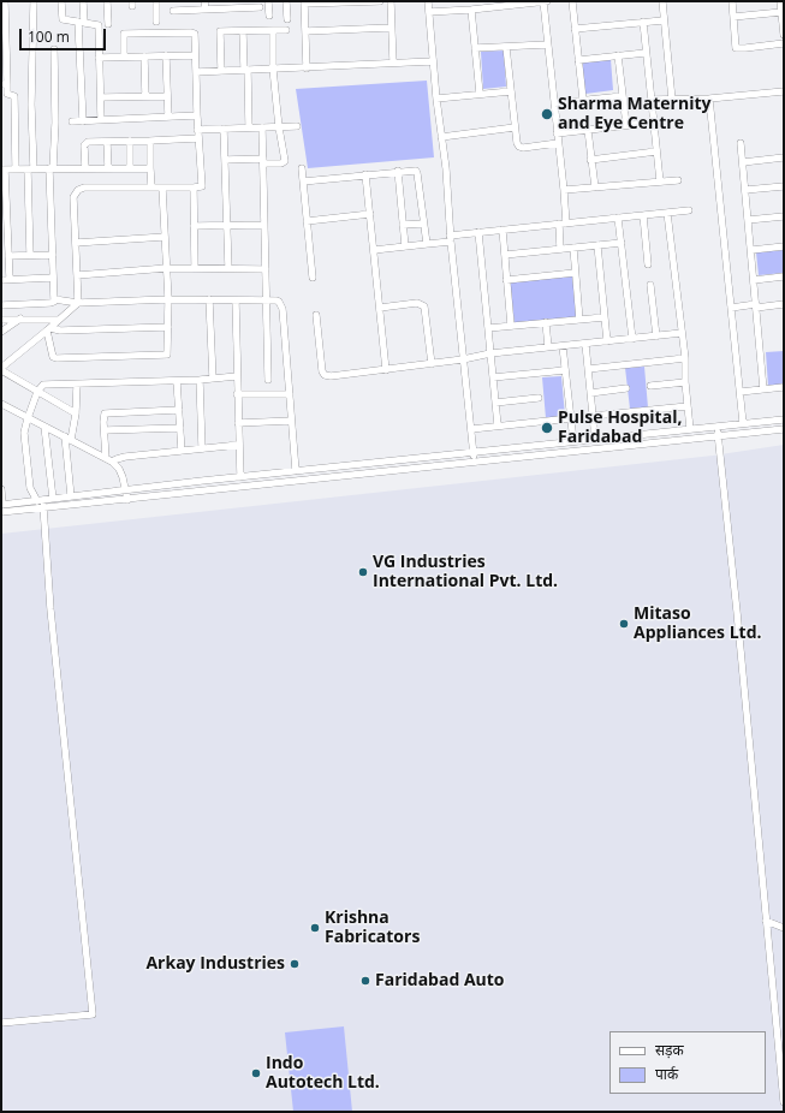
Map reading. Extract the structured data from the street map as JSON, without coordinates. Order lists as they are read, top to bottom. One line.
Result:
{"places":["Sharma Maternity and Eye Centre","Pulse Hospital, Faridabad","VG Industries International Pvt. Ltd.","Mitaso Appliances Ltd.","Krishna Fabricators","Arkay Industries","Faridabad Auto","Indo Autotech Ltd."],"legend":["सड़क","पार्क"],"scale_bar":"100 m"}
